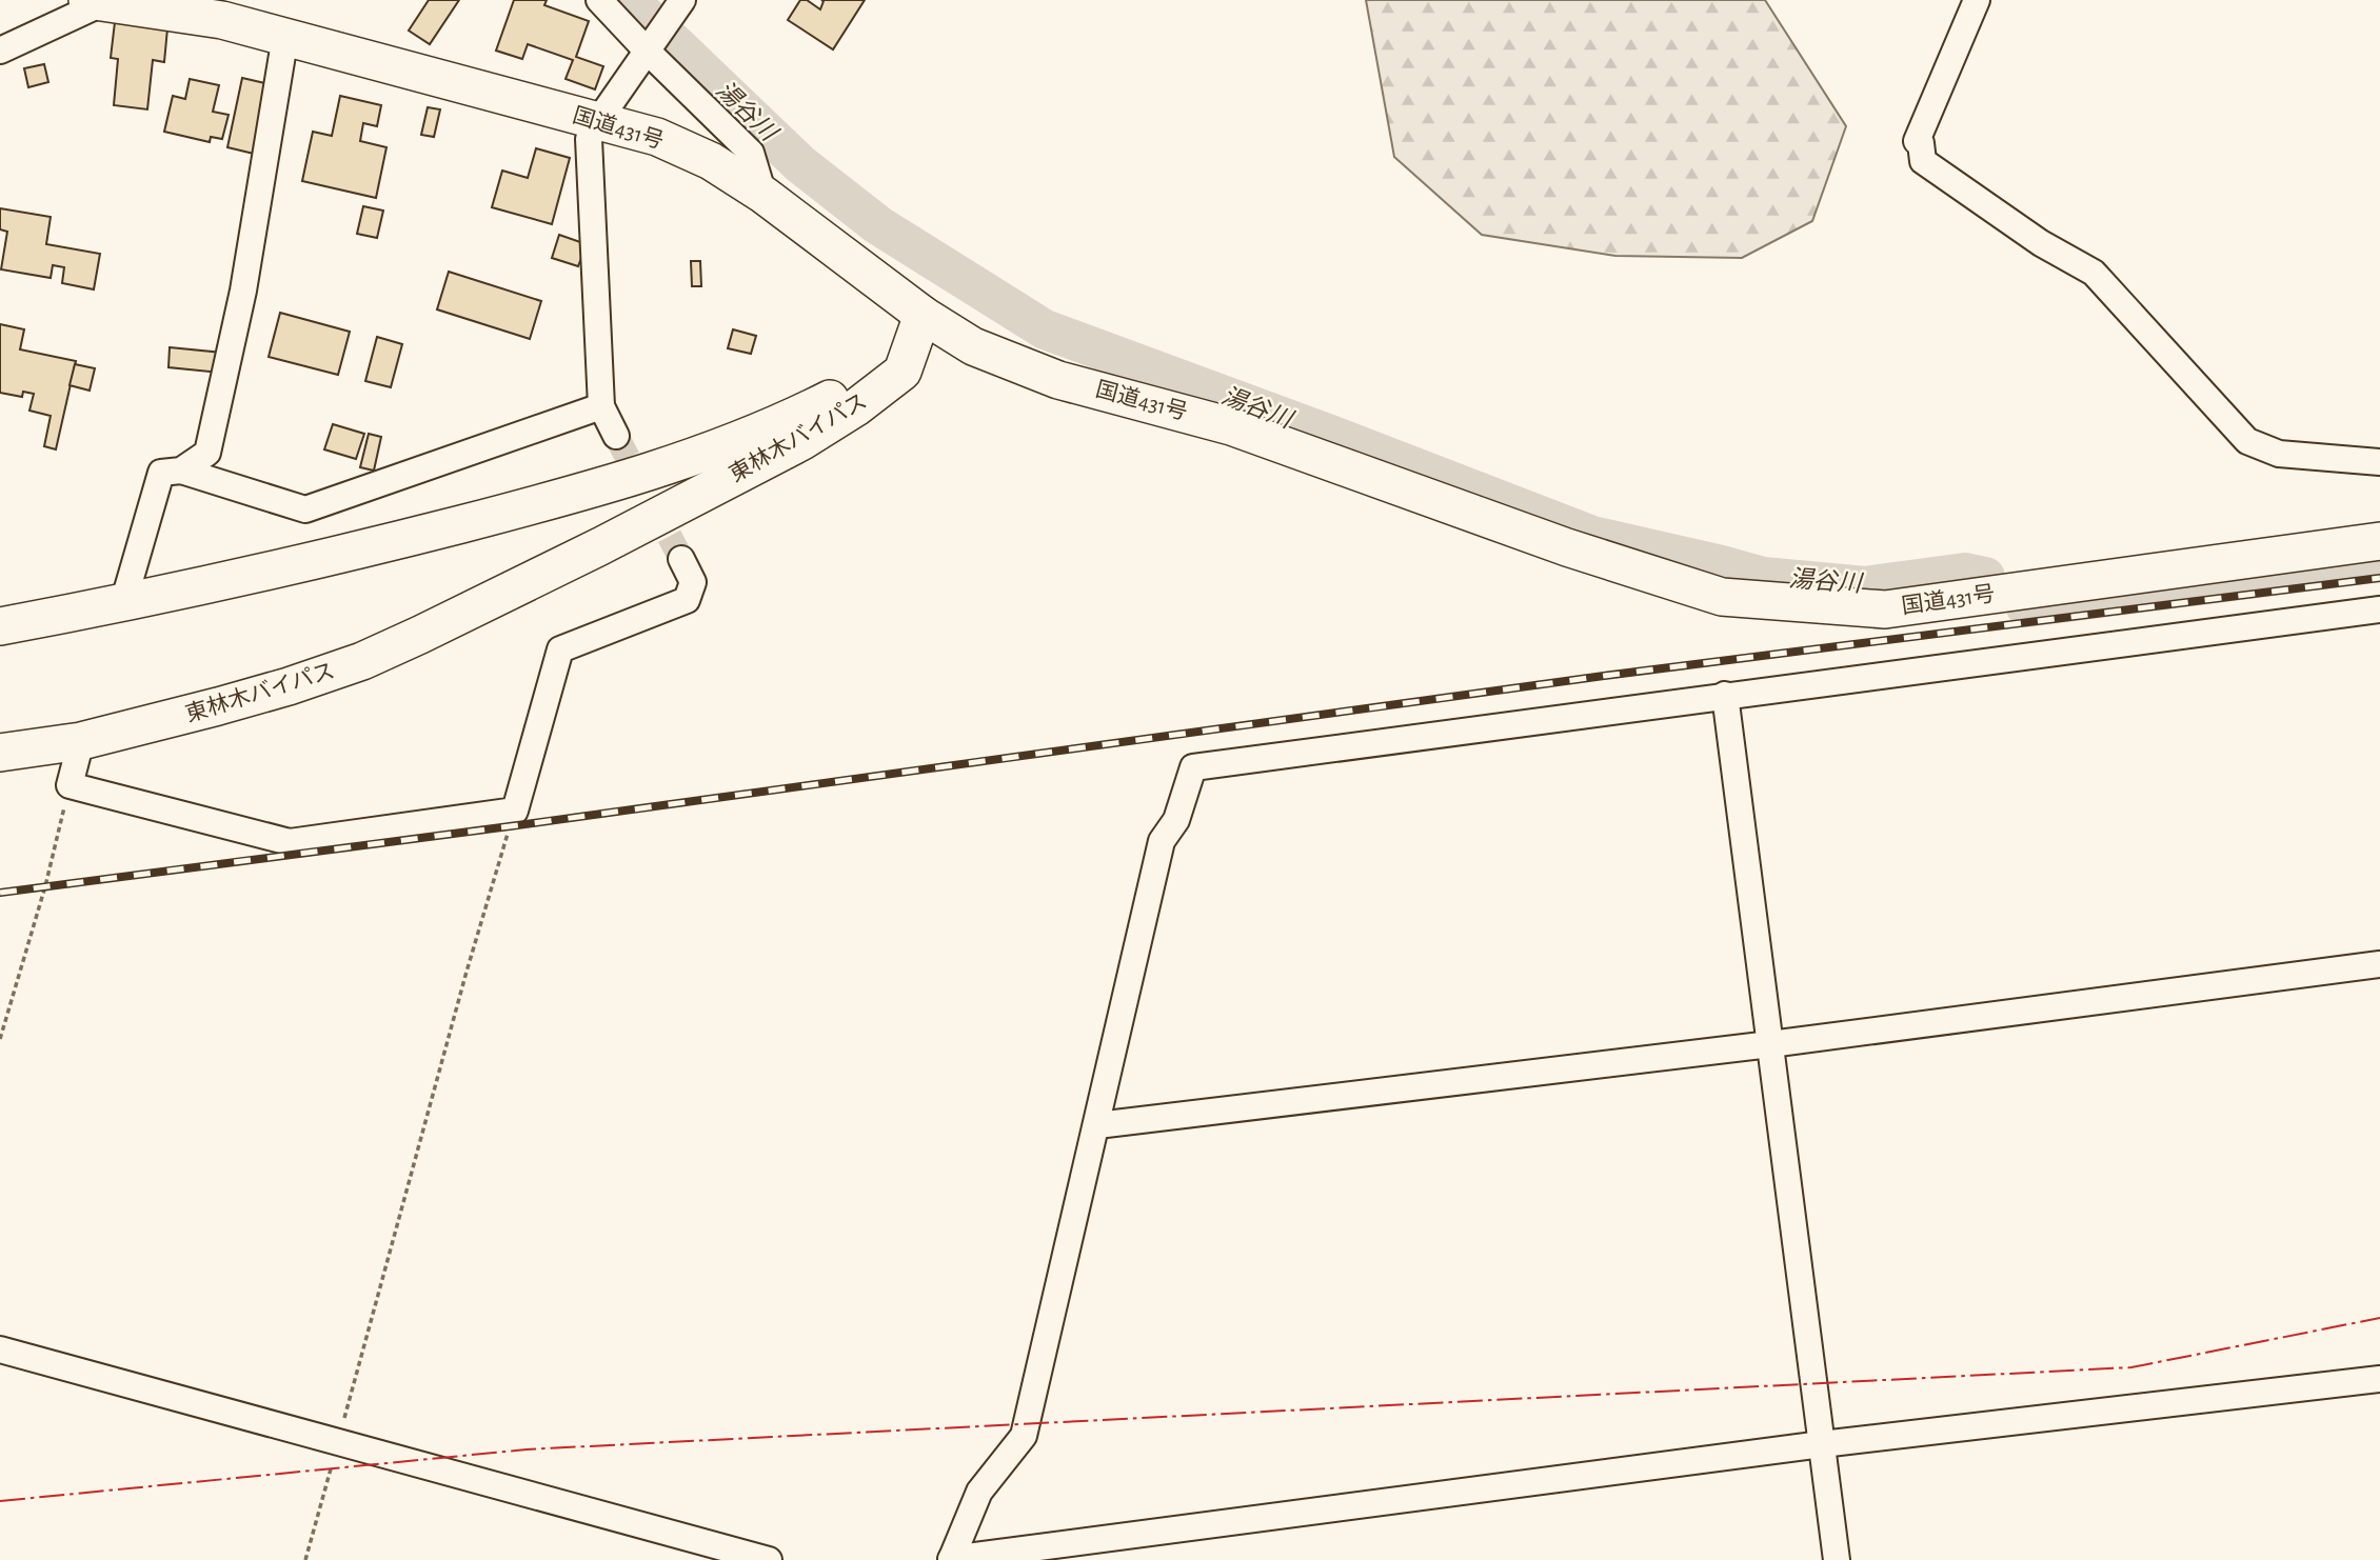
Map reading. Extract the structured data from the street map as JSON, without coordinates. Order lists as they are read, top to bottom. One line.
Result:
{"streets":{"highway":["国道431号","東林木バイパス"]},"crossings":[["国道431号","東林木バイパス"]],"water":["湯谷川"]}
